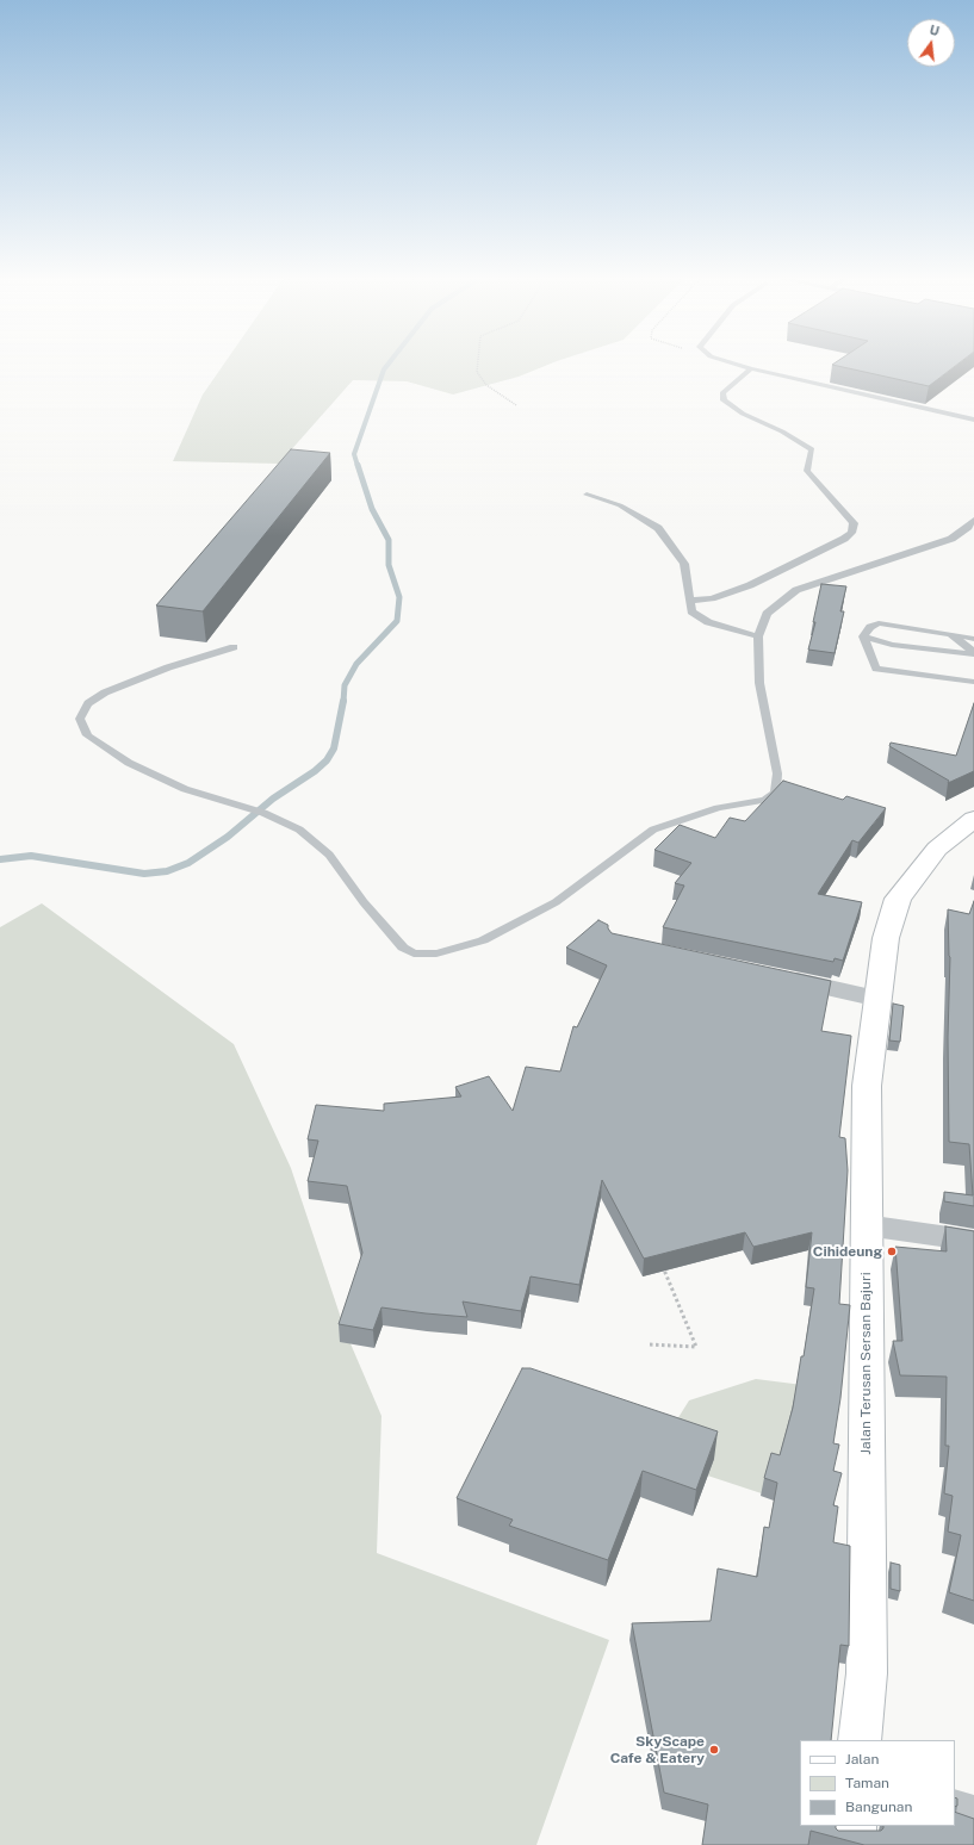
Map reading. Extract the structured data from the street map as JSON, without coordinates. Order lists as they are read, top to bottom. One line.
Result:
{"streets":{"main road":["Jalan Terusan Sersan Bajuri"]},"places":["Cihideung","SkyScape Cafe & Eatery"],"legend":["Jalan","Taman","Bangunan"],"north":"top"}
